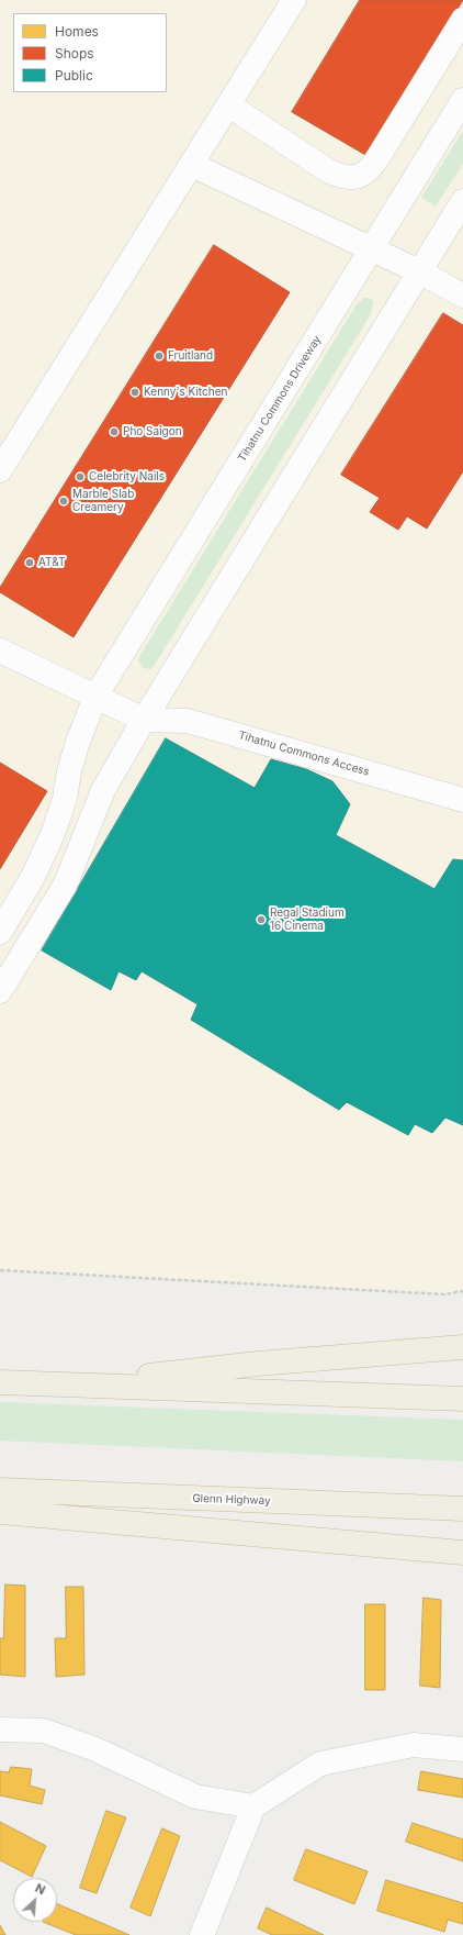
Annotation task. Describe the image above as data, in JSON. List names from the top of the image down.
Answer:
{
  "streets": {
    "highway": ["Glenn Highway"],
    "street": ["Tihatnu Commons Driveway", "Tihatnu Commons Access"]
  },
  "places": [
    "Fruitland",
    "Kenny's Kitchen",
    "Pho Saigon",
    "Celebrity Nails",
    "Marble Slab Creamery",
    "AT&T",
    "Regal Stadium 16 Cinema"
  ],
  "legend": ["Homes", "Shops", "Public"],
  "north": "top right"
}
